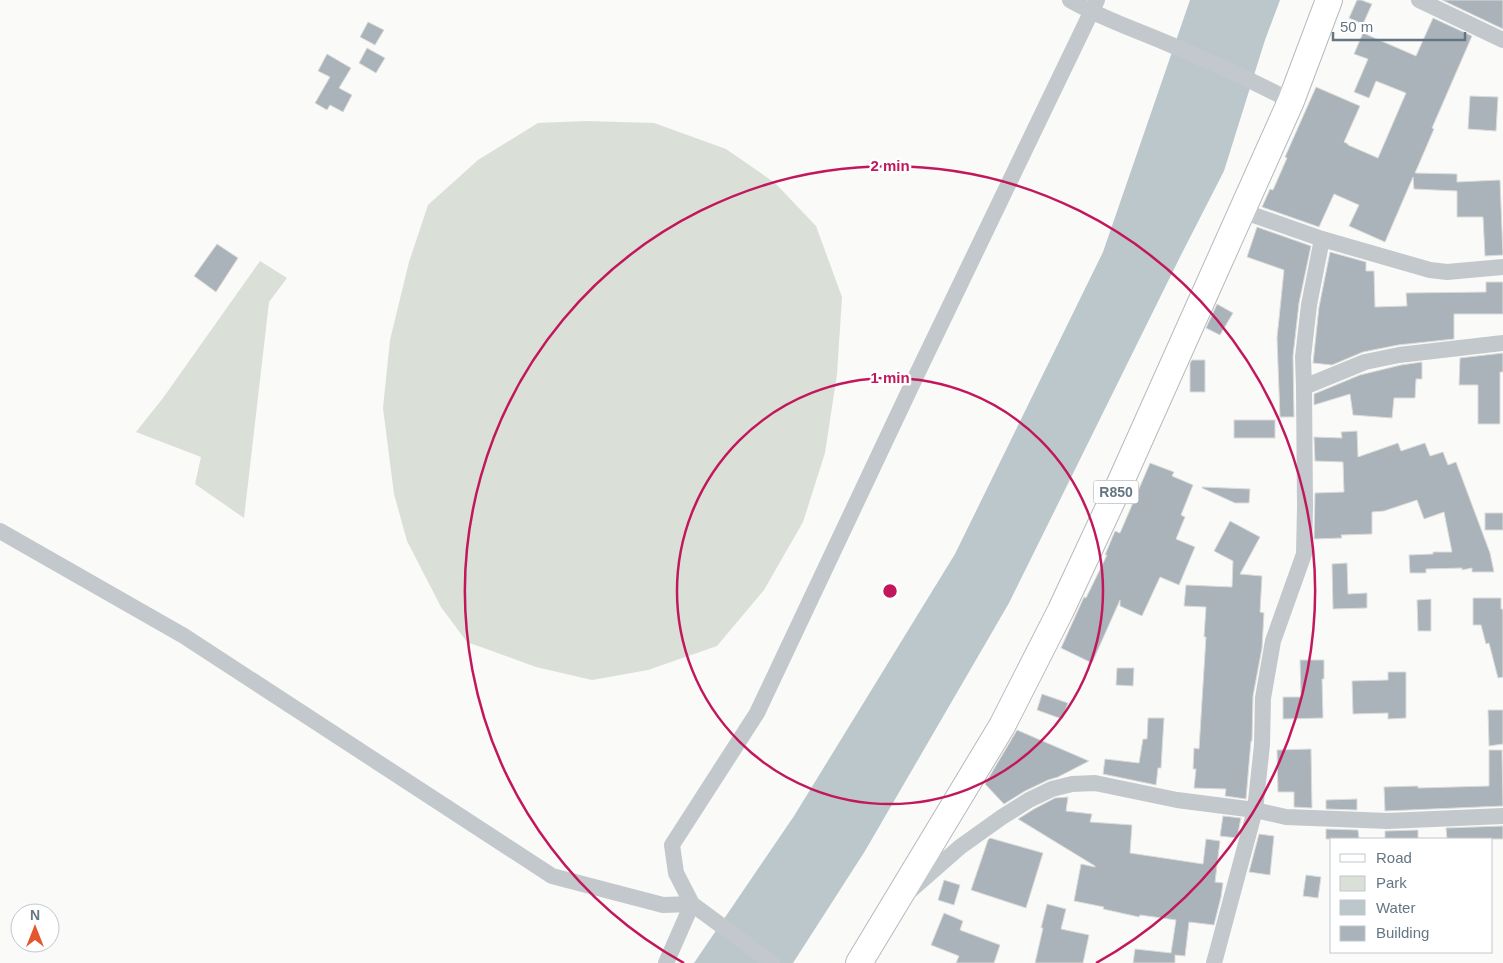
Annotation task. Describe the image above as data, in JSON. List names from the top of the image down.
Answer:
{
  "streets": {
    "main road": ["R850"]
  },
  "legend": [
    "Road",
    "Park",
    "Water",
    "Building"
  ],
  "scale_bar": "50 m",
  "north": "top",
  "rings": ["2 min", "1 min"]
}
